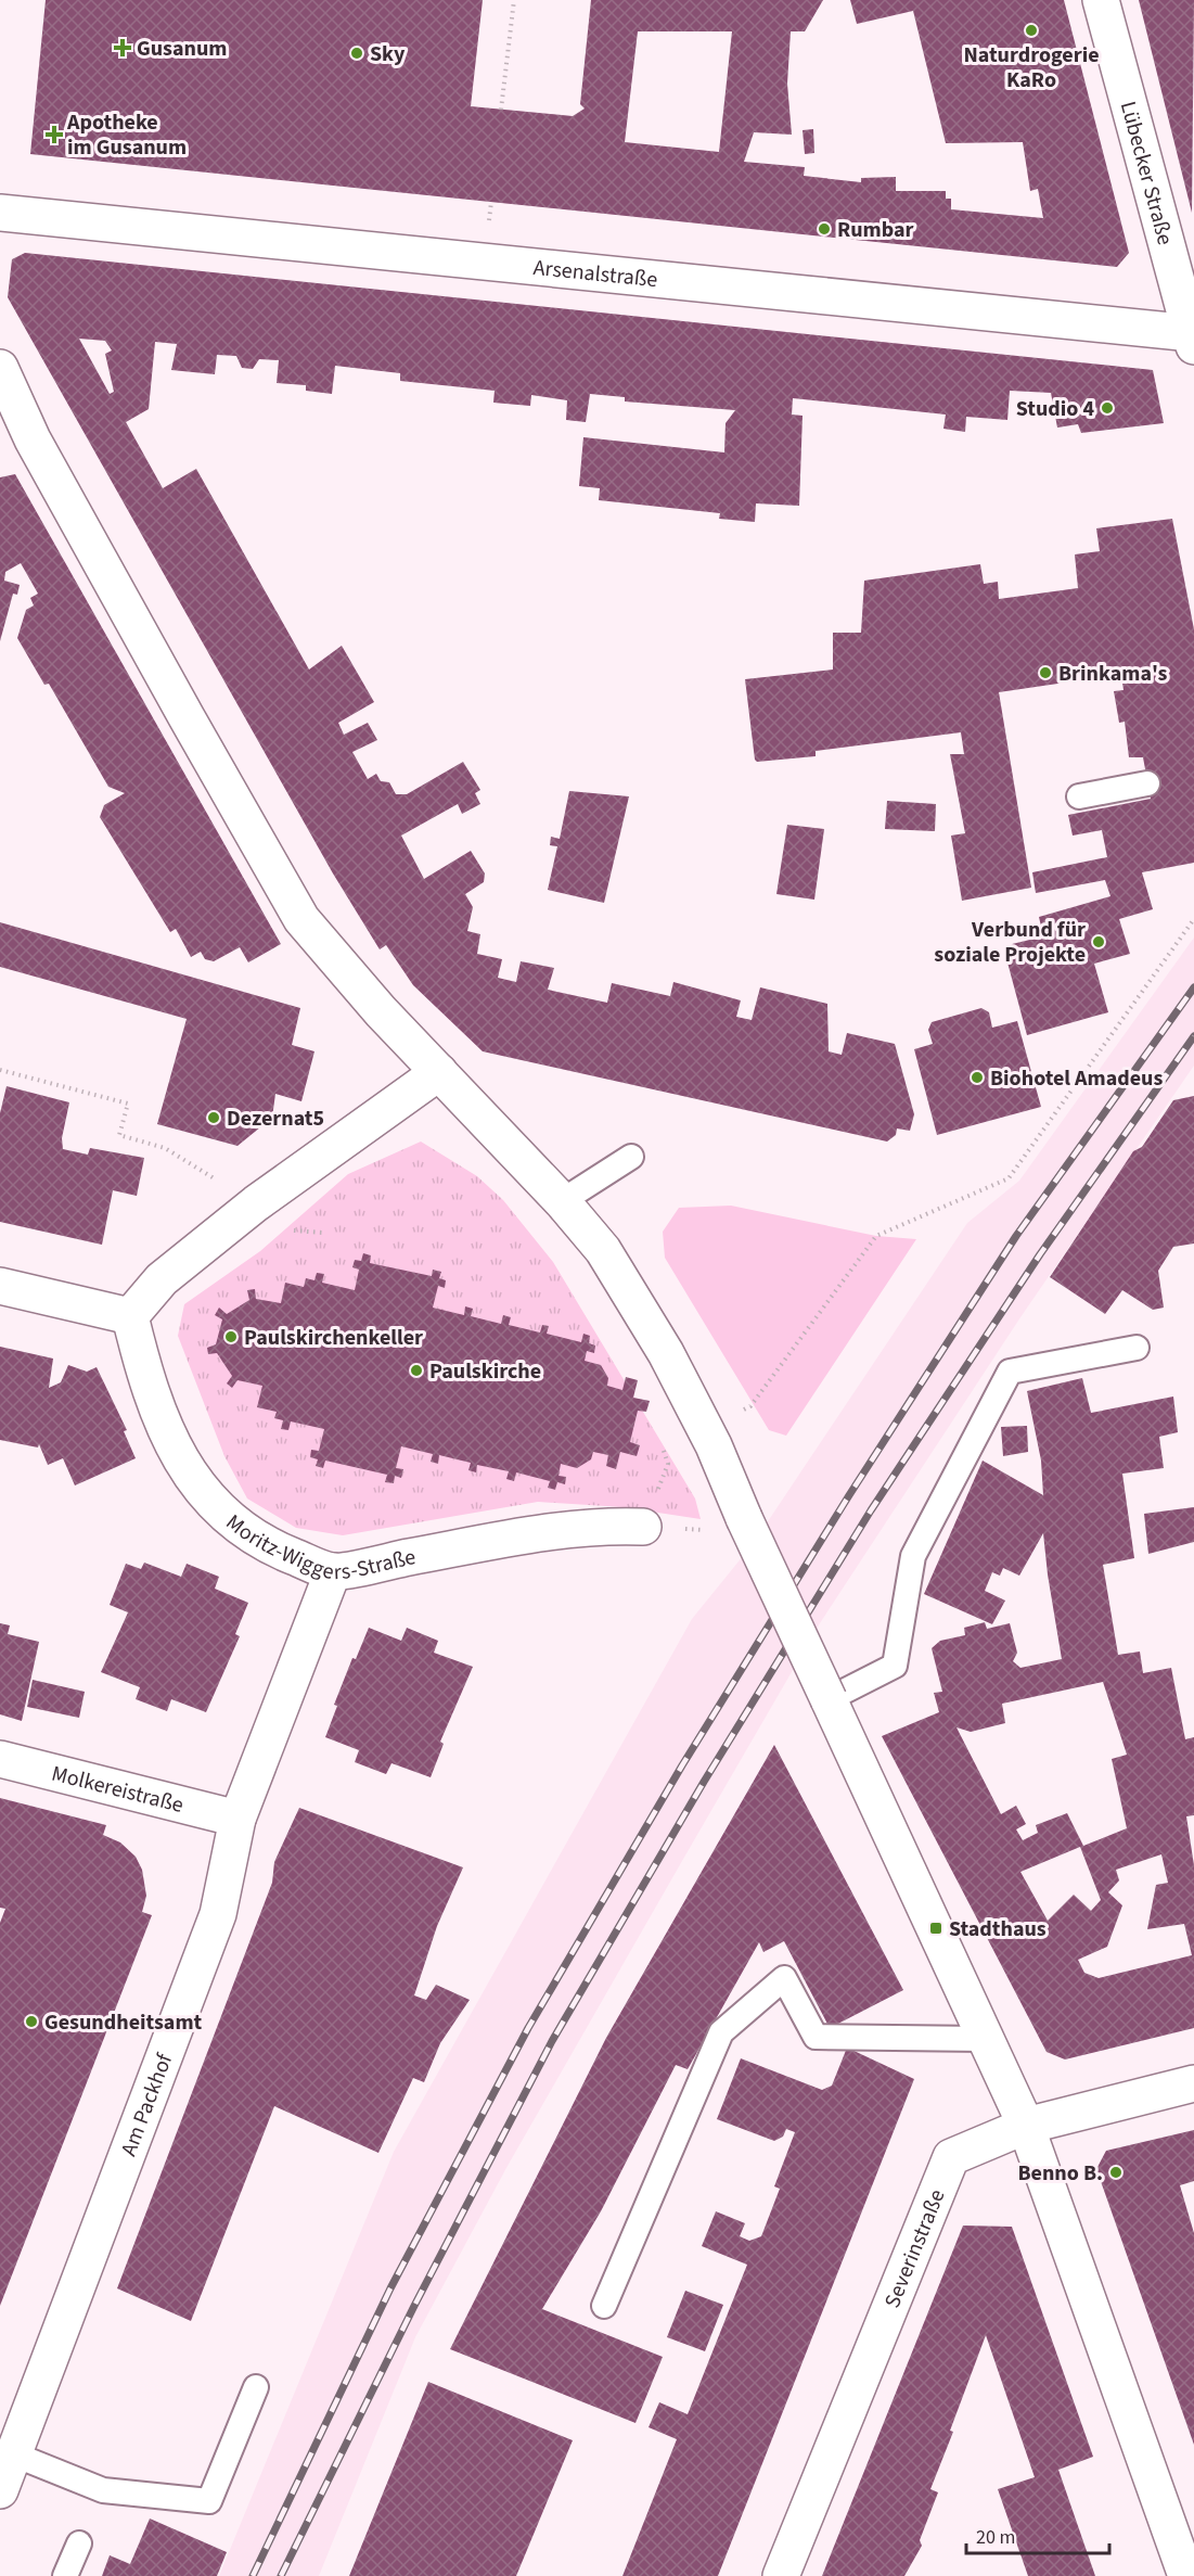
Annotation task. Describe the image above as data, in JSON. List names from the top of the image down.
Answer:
{
  "streets": {
    "street": [
      "Lübecker Straße",
      "Arsenalstraße",
      "Moritz-Wiggers-Straße",
      "Molkereistraße",
      "Am Packhof",
      "Severinstraße"
    ]
  },
  "crossings": [
    ["Lübecker Straße", "Arsenalstraße"],
    ["Moritz-Wiggers-Straße", "Am Packhof"],
    ["Molkereistraße", "Am Packhof"]
  ],
  "places": {
    "other": [
      "Naturdrogerie KaRo",
      "Sky",
      "Rumbar",
      "Studio 4",
      "Brinkama's",
      "Verbund für soziale Projekte",
      "Biohotel Amadeus",
      "Dezernat5",
      "Paulskirchenkeller",
      "Paulskirche",
      "Gesundheitsamt",
      "Benno B."
    ],
    "health": ["Gusanum", "Apotheke im Gusanum"],
    "transit": ["Stadthaus"]
  },
  "scale_bar": "20 m"
}
